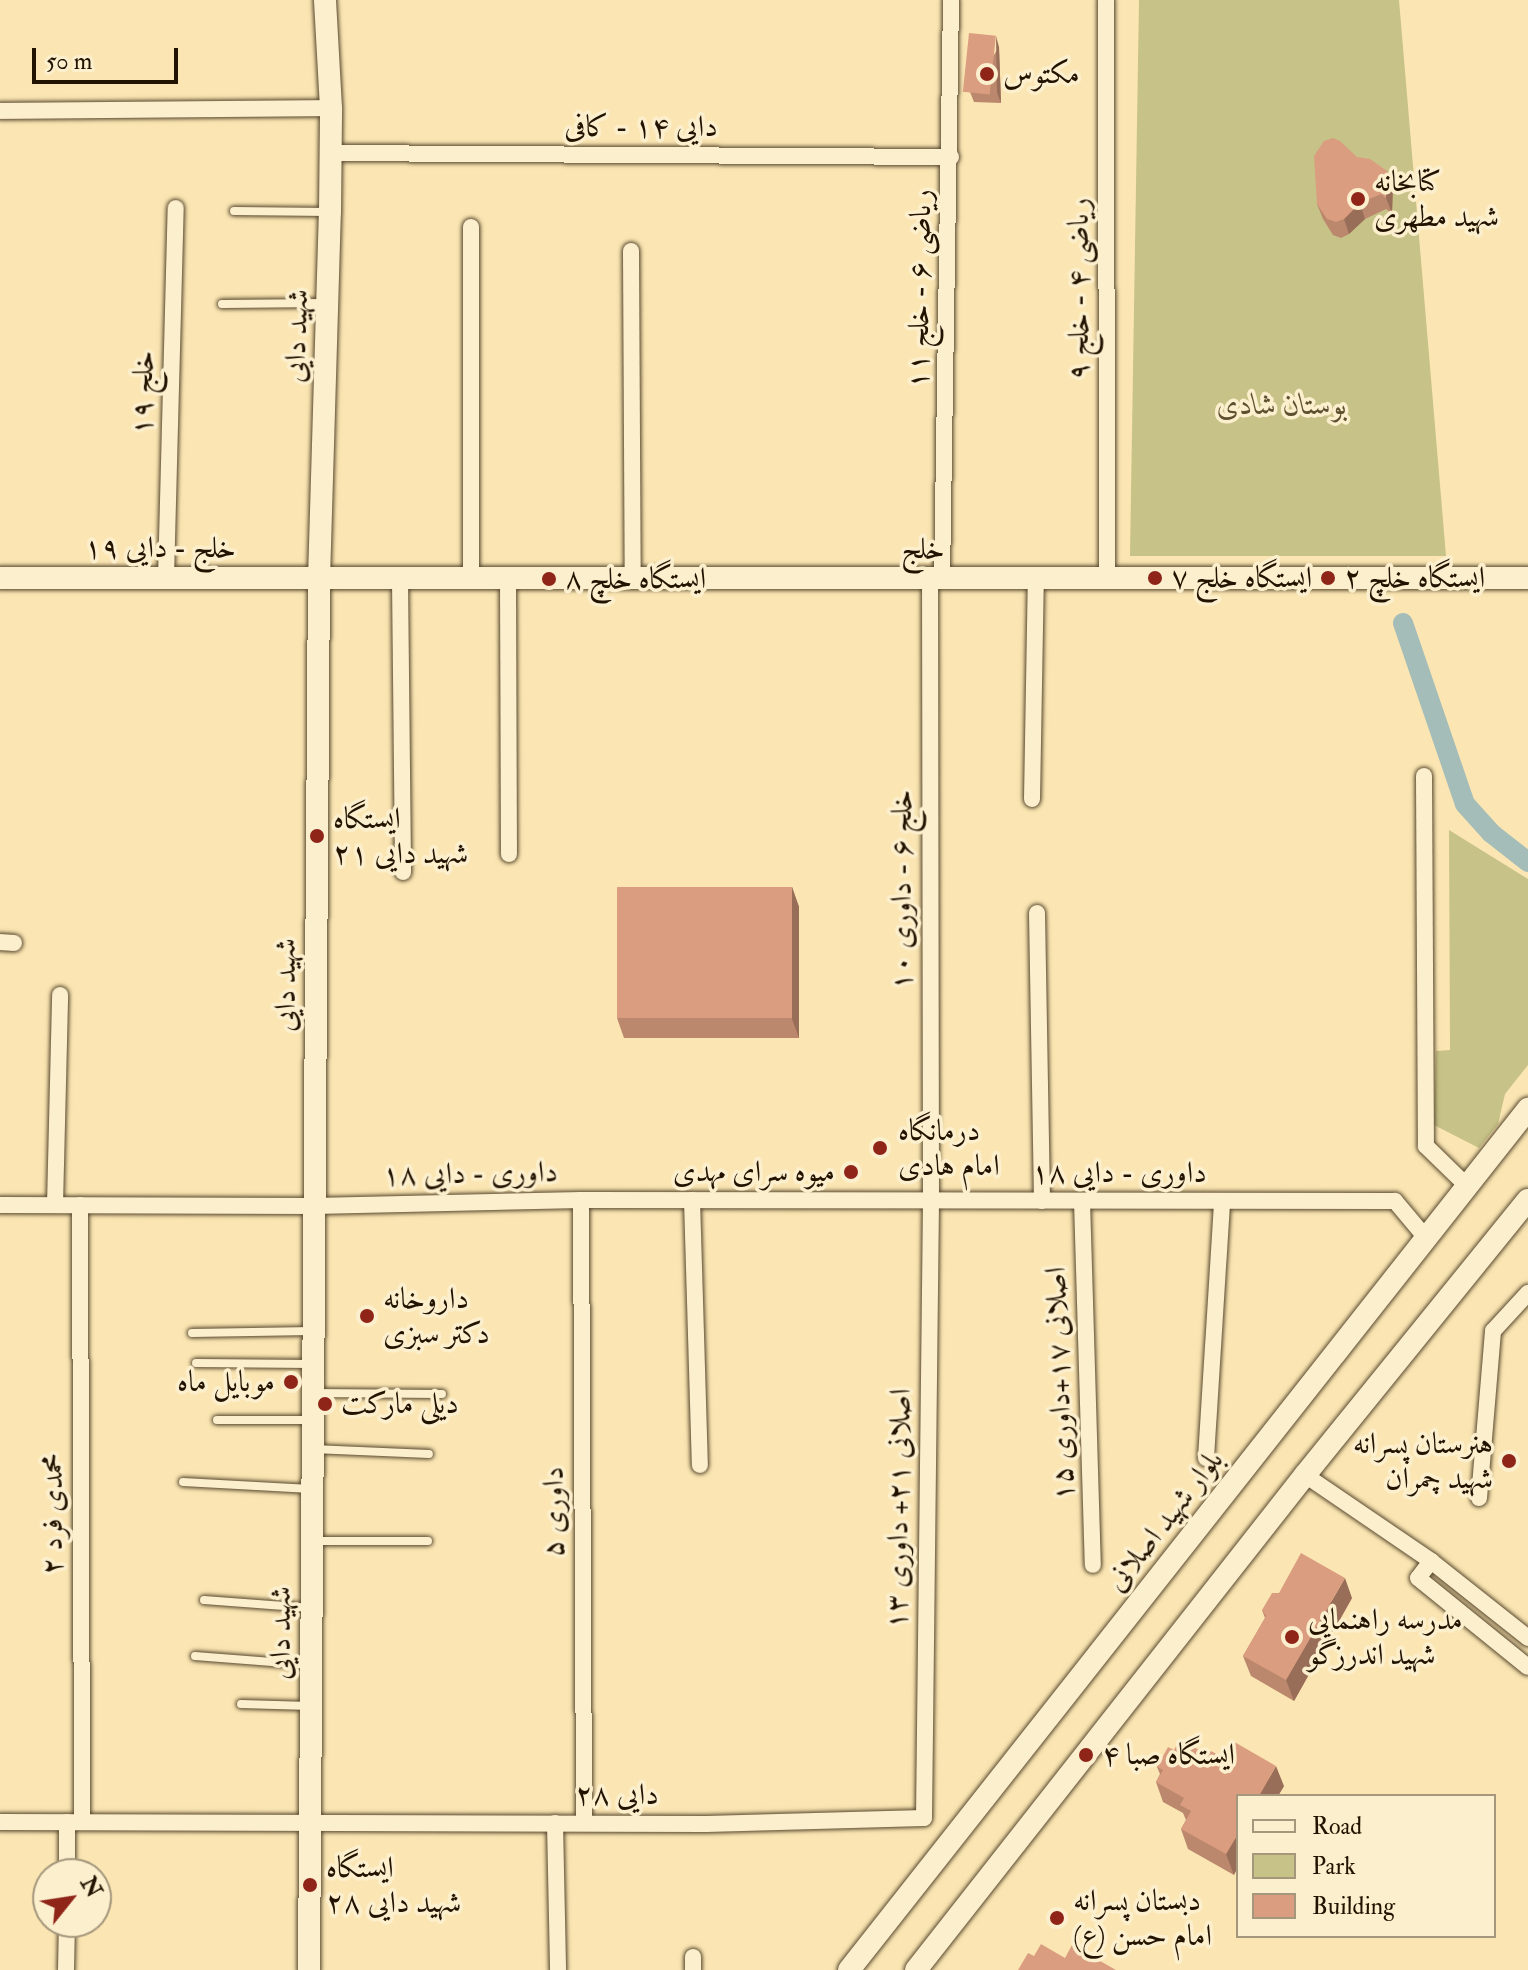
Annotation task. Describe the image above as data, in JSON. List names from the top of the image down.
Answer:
{
  "streets": {
    "street": [
      "دایی ۱۴ - کافی",
      "ریاضی ۶ - خلج ۱۱",
      "ریاضی ۴ - خلج ۹",
      "شهید دایی",
      "خلج ۱۹",
      "خلج - دایی ۱۹",
      "خلج",
      "خلج ۶ - داوری ۱۰",
      "داوری - دایی ۱۸",
      "اصلانی ۱۷+داوری ۱۵",
      "اصلانی ۲۱+ داوری ۱۳",
      "داوری ۵",
      "محمدی فرد ۲",
      "بلوار شهید اصلانی",
      "دایی ۲۸"
    ]
  },
  "crossings": [
    ["دایی ۱۴ - کافی", "ریاضی ۶ - خلج ۱۱"],
    ["دایی ۱۴ - کافی", "شهید دایی"],
    ["ریاضی ۶ - خلج ۱۱", "خلج"],
    ["ریاضی ۶ - خلج ۱۱", "خلج ۶ - داوری ۱۰"],
    ["ریاضی ۴ - خلج ۹", "خلج"],
    ["شهید دایی", "خلج - دایی ۱۹"],
    ["شهید دایی", "خلج"],
    ["شهید دایی", "داوری - دایی ۱۸"],
    ["شهید دایی", "دایی ۲۸"],
    ["خلج ۱۹", "خلج - دایی ۱۹"],
    ["خلج - دایی ۱۹", "خلج"],
    ["خلج", "خلج ۶ - داوری ۱۰"],
    ["خلج ۶ - داوری ۱۰", "داوری - دایی ۱۸"],
    ["خلج ۶ - داوری ۱۰", "اصلانی ۲۱+ داوری ۱۳"],
    ["داوری - دایی ۱۸", "اصلانی ۱۷+داوری ۱۵"],
    ["داوری - دایی ۱۸", "اصلانی ۲۱+ داوری ۱۳"],
    ["داوری - دایی ۱۸", "داوری ۵"],
    ["داوری - دایی ۱۸", "محمدی فرد ۲"],
    ["داوری - دایی ۱۸", "بلوار شهید اصلانی"],
    ["اصلانی ۲۱+ داوری ۱۳", "دایی ۲۸"],
    ["داوری ۵", "دایی ۲۸"],
    ["محمدی فرد ۲", "دایی ۲۸"]
  ],
  "parks": ["بوستان شادی"],
  "places": [
    "مکتوس",
    "کتابخانه شهید مطهری",
    "ایستگاه خلج ۷",
    "ایستگاه خلچ ۲",
    "ایستگاه خلچ ۸",
    "ایستگاه شهید دایی ۲۱",
    "درمانگاه امام هادی",
    "میوه سرای مهدی",
    "داروخانه دکتر سبزی",
    "موبایل ماه",
    "دیلی مارکت",
    "هنرستان پسرانه شهید چمران",
    "مدرسه راهنمایی شهید اندرزگو",
    "ایستگاه صبا ۴",
    "ایستگاه شهید دایی ۲۸",
    "دبستان پسرانه امام حسن (ع)"
  ],
  "legend": ["Road", "Park", "Building"],
  "scale_bar": "50 m",
  "north": "top right"
}
